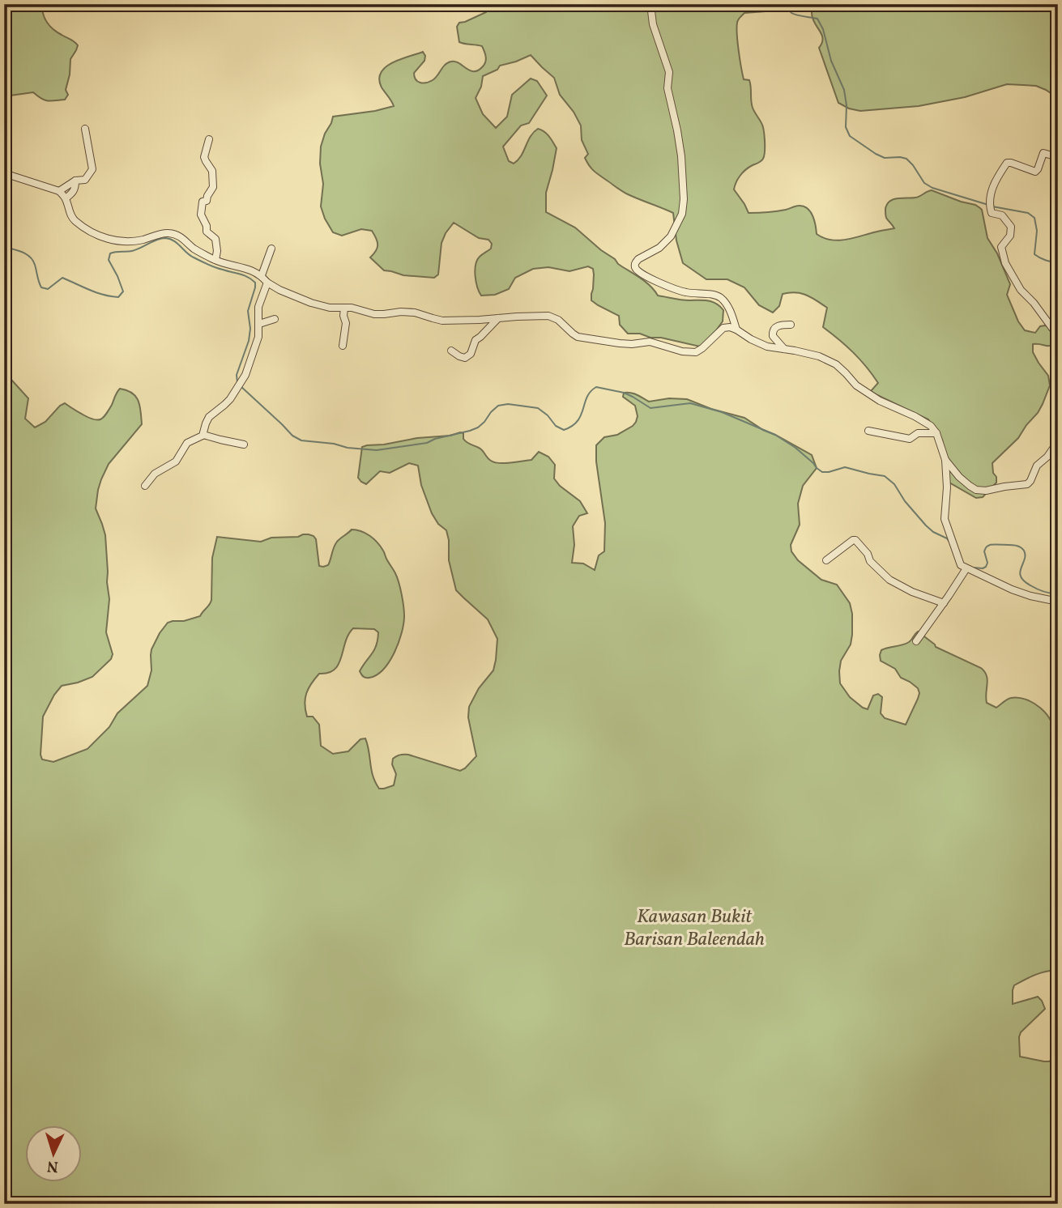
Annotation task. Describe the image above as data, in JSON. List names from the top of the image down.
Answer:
{
  "parks": ["Kawasan Bukit Barisan Baleendah"],
  "north": "bottom"
}
